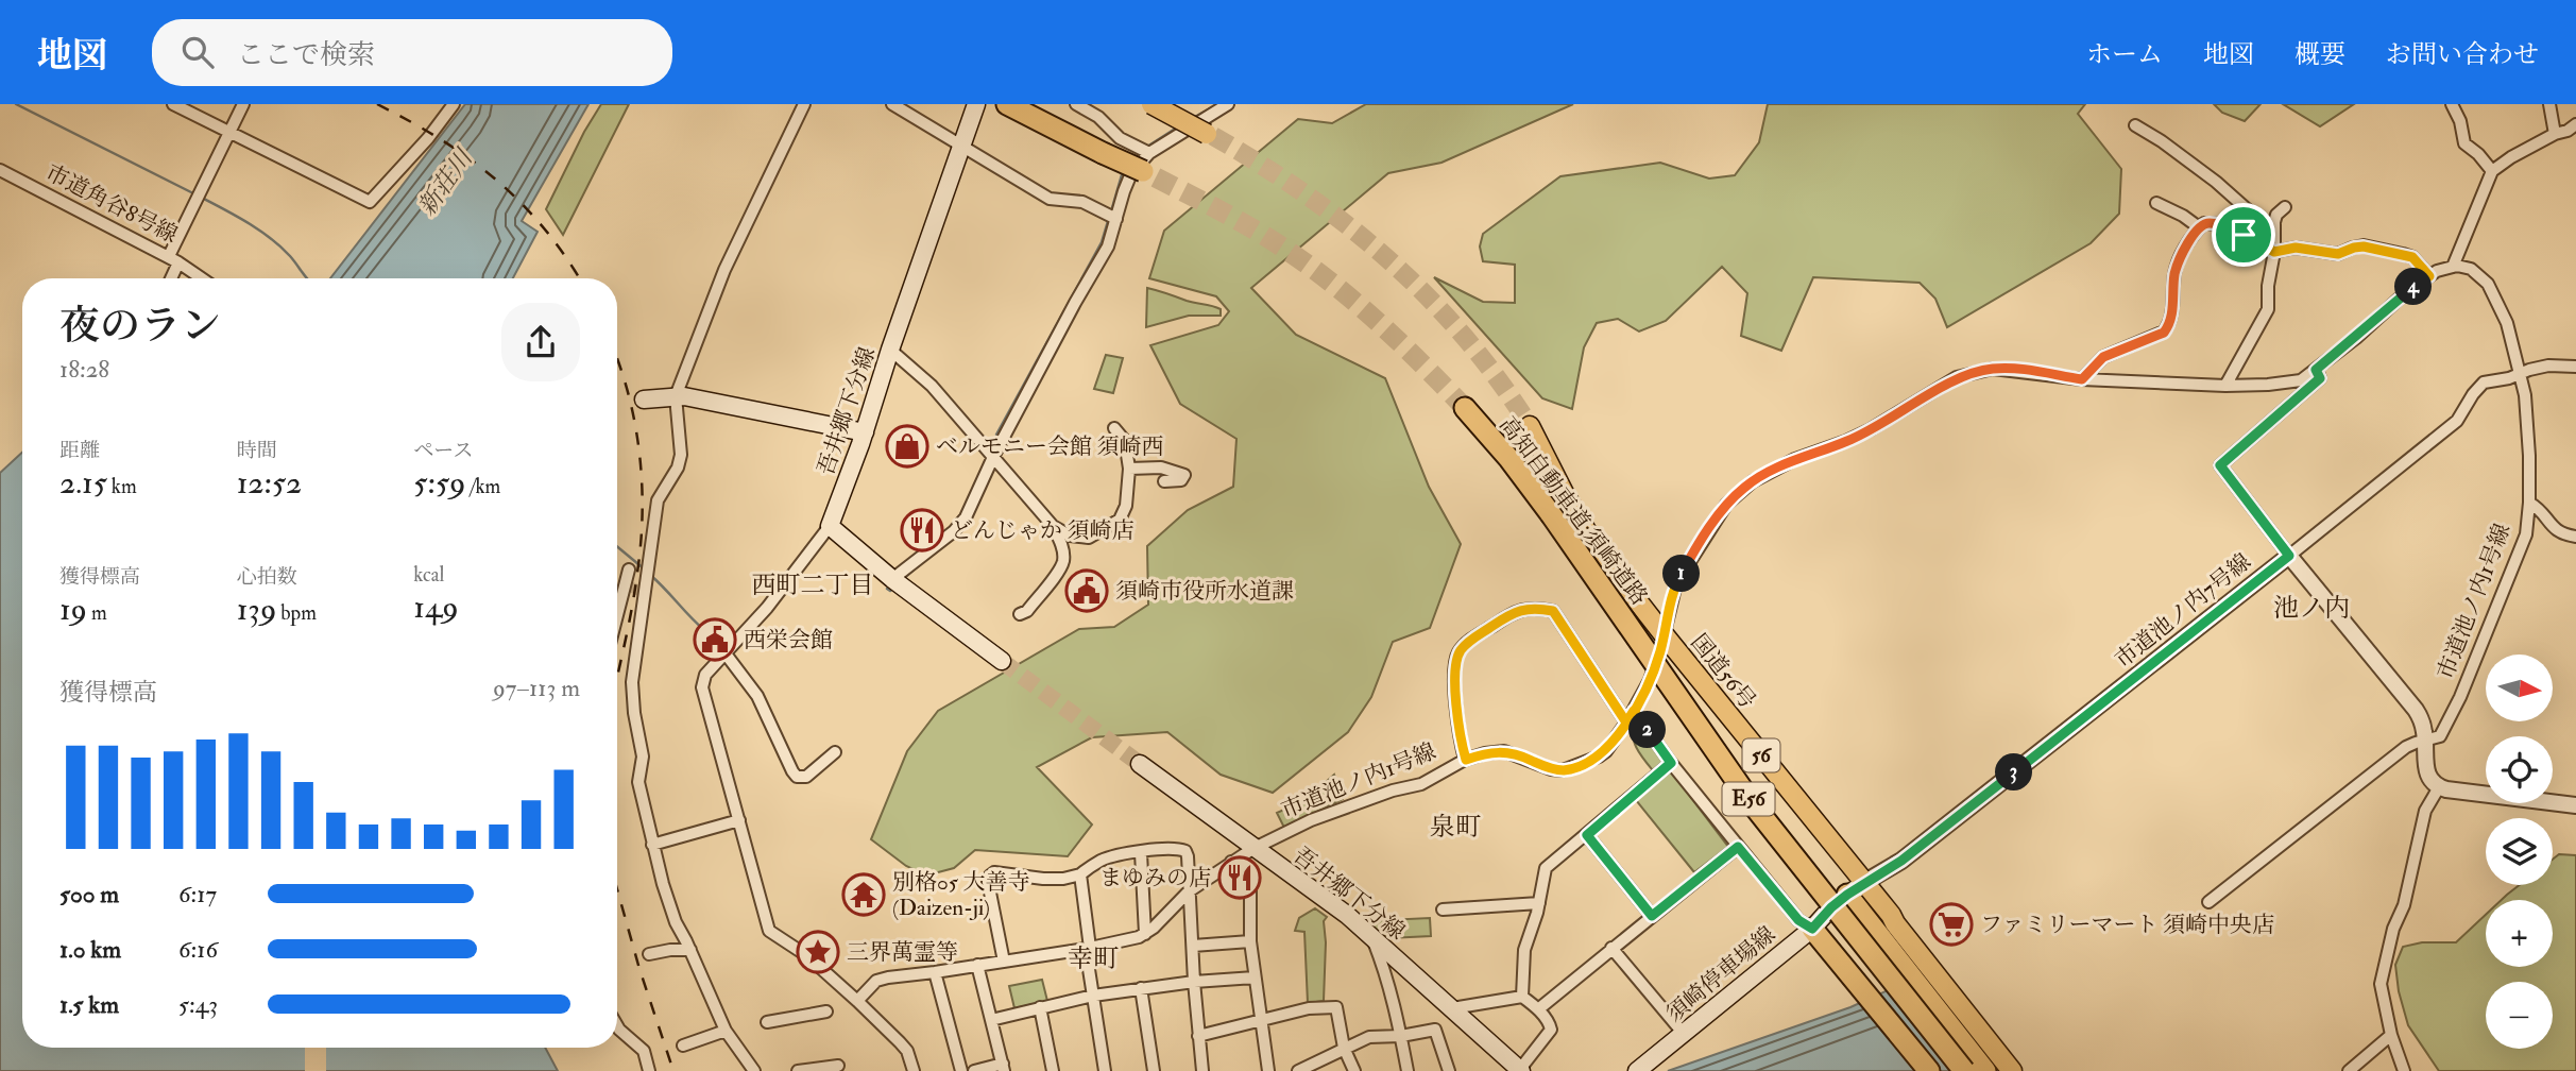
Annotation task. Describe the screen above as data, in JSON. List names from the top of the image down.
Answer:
{
  "streets": {
    "highway": [
      "高知自動車道;須崎道路",
      "国道56号",
      "56",
      "E56"
    ],
    "main road": ["吾井郷下分線", "須崎停車場線"],
    "street": ["市道角谷8号線", "市道池ノ内1号線", "市道池ノ内7号線"]
  },
  "crossings": [
    ["吾井郷下分線", "市道池ノ内1号線"],
    ["市道池ノ内1号線", "市道池ノ内7号線"],
    ["市道池ノ内1号線", "国道56号"],
    ["市道池ノ内7号線", "国道56号"],
    ["市道池ノ内7号線", "須崎停車場線"],
    ["国道56号", "須崎停車場線"]
  ],
  "districts": [
    "西町二丁目",
    "池ノ内",
    "泉町",
    "幸町"
  ],
  "water": ["新荘川"],
  "places": {
    "shop": ["ベルモニー会館 須崎西"],
    "restaurant": ["どんじゃか 須崎店", "まゆみの店"],
    "public building": ["須崎市役所水道課", "西栄会館"],
    "temple": ["別格05 大善寺 (Daizen-ji)"],
    "supermarket": ["ファミリーマート 須崎中央店"],
    "place": ["三界萬霊等"]
  },
  "north": "right",
  "page": {
    "header": "地図",
    "search": "ここで検索",
    "nav": [
      "ホーム",
      "地図",
      "概要",
      "お問い合わせ"
    ],
    "pins": [
      "4",
      "1",
      "2",
      "3"
    ],
    "heading": ["夜のラン", "18:28"],
    "stats": [
      ["距離", "2.15 km"],
      ["時間", "12:52"],
      ["ペース", "5:59 /km"],
      ["獲得標高", "19 m"],
      ["心拍数", "139 bpm"],
      ["kcal", "149"]
    ],
    "map_buttons": ["+", "−"],
    "chart": ["獲得標高", "97–113 m"],
    "list": [
      {
        "name": "500 m",
        "note": "6:17"
      },
      {
        "name": "1.0 km",
        "note": "6:16"
      },
      {
        "name": "1.5 km",
        "note": "5:43"
      }
    ]
  }
}
